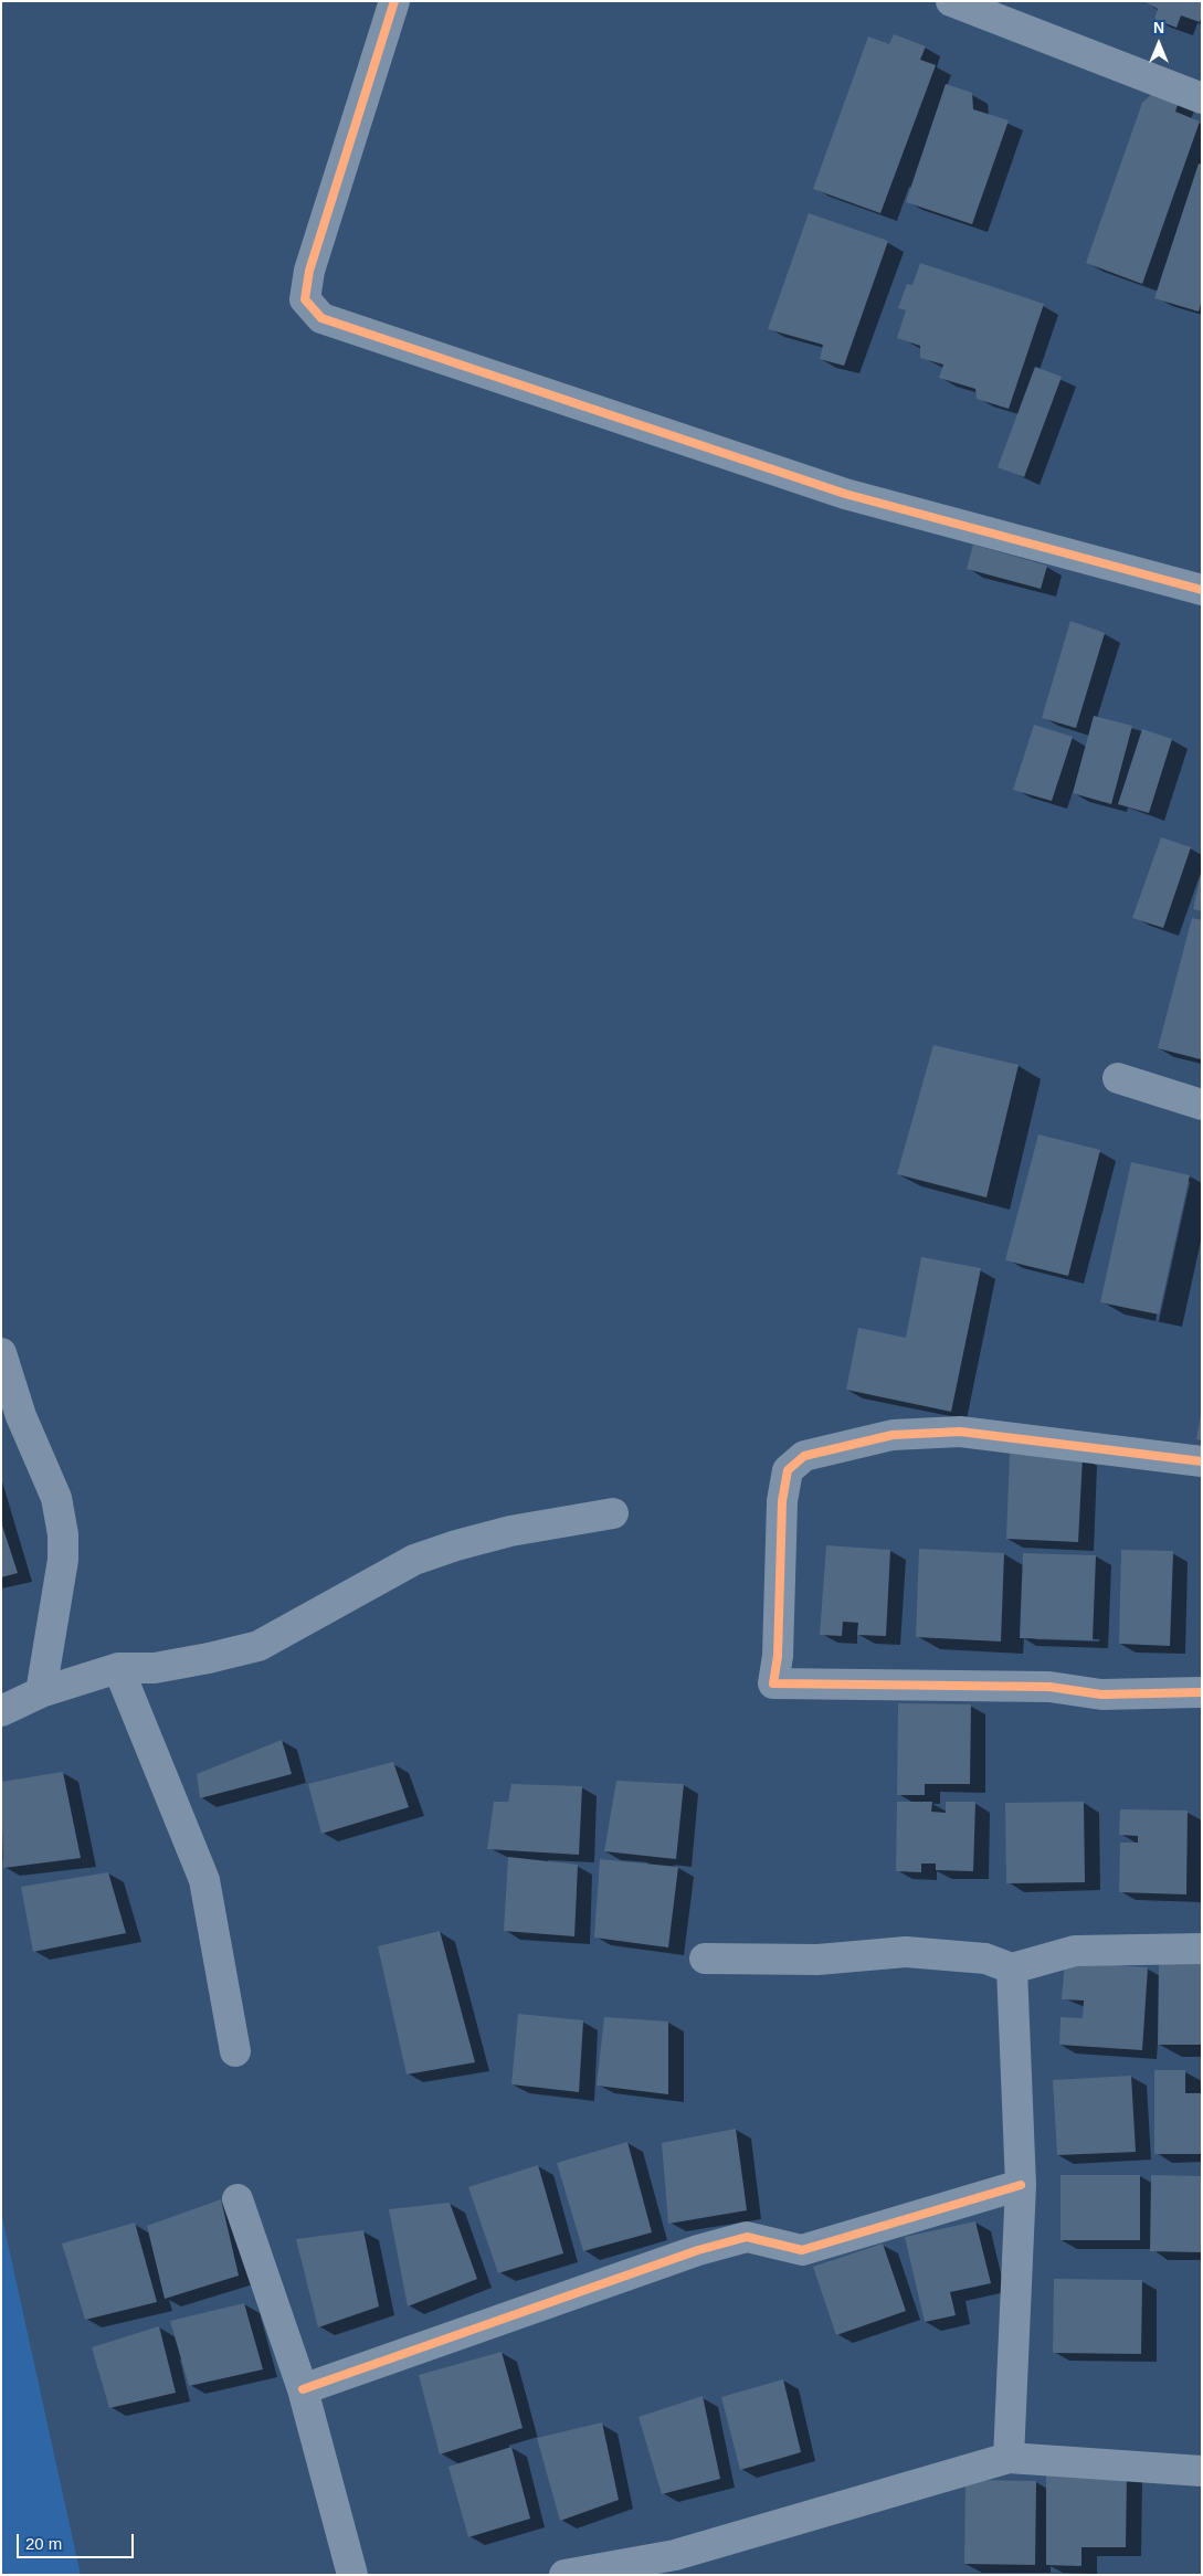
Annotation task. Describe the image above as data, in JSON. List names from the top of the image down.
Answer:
{
  "scale_bar": "20 m",
  "north": "top"
}
